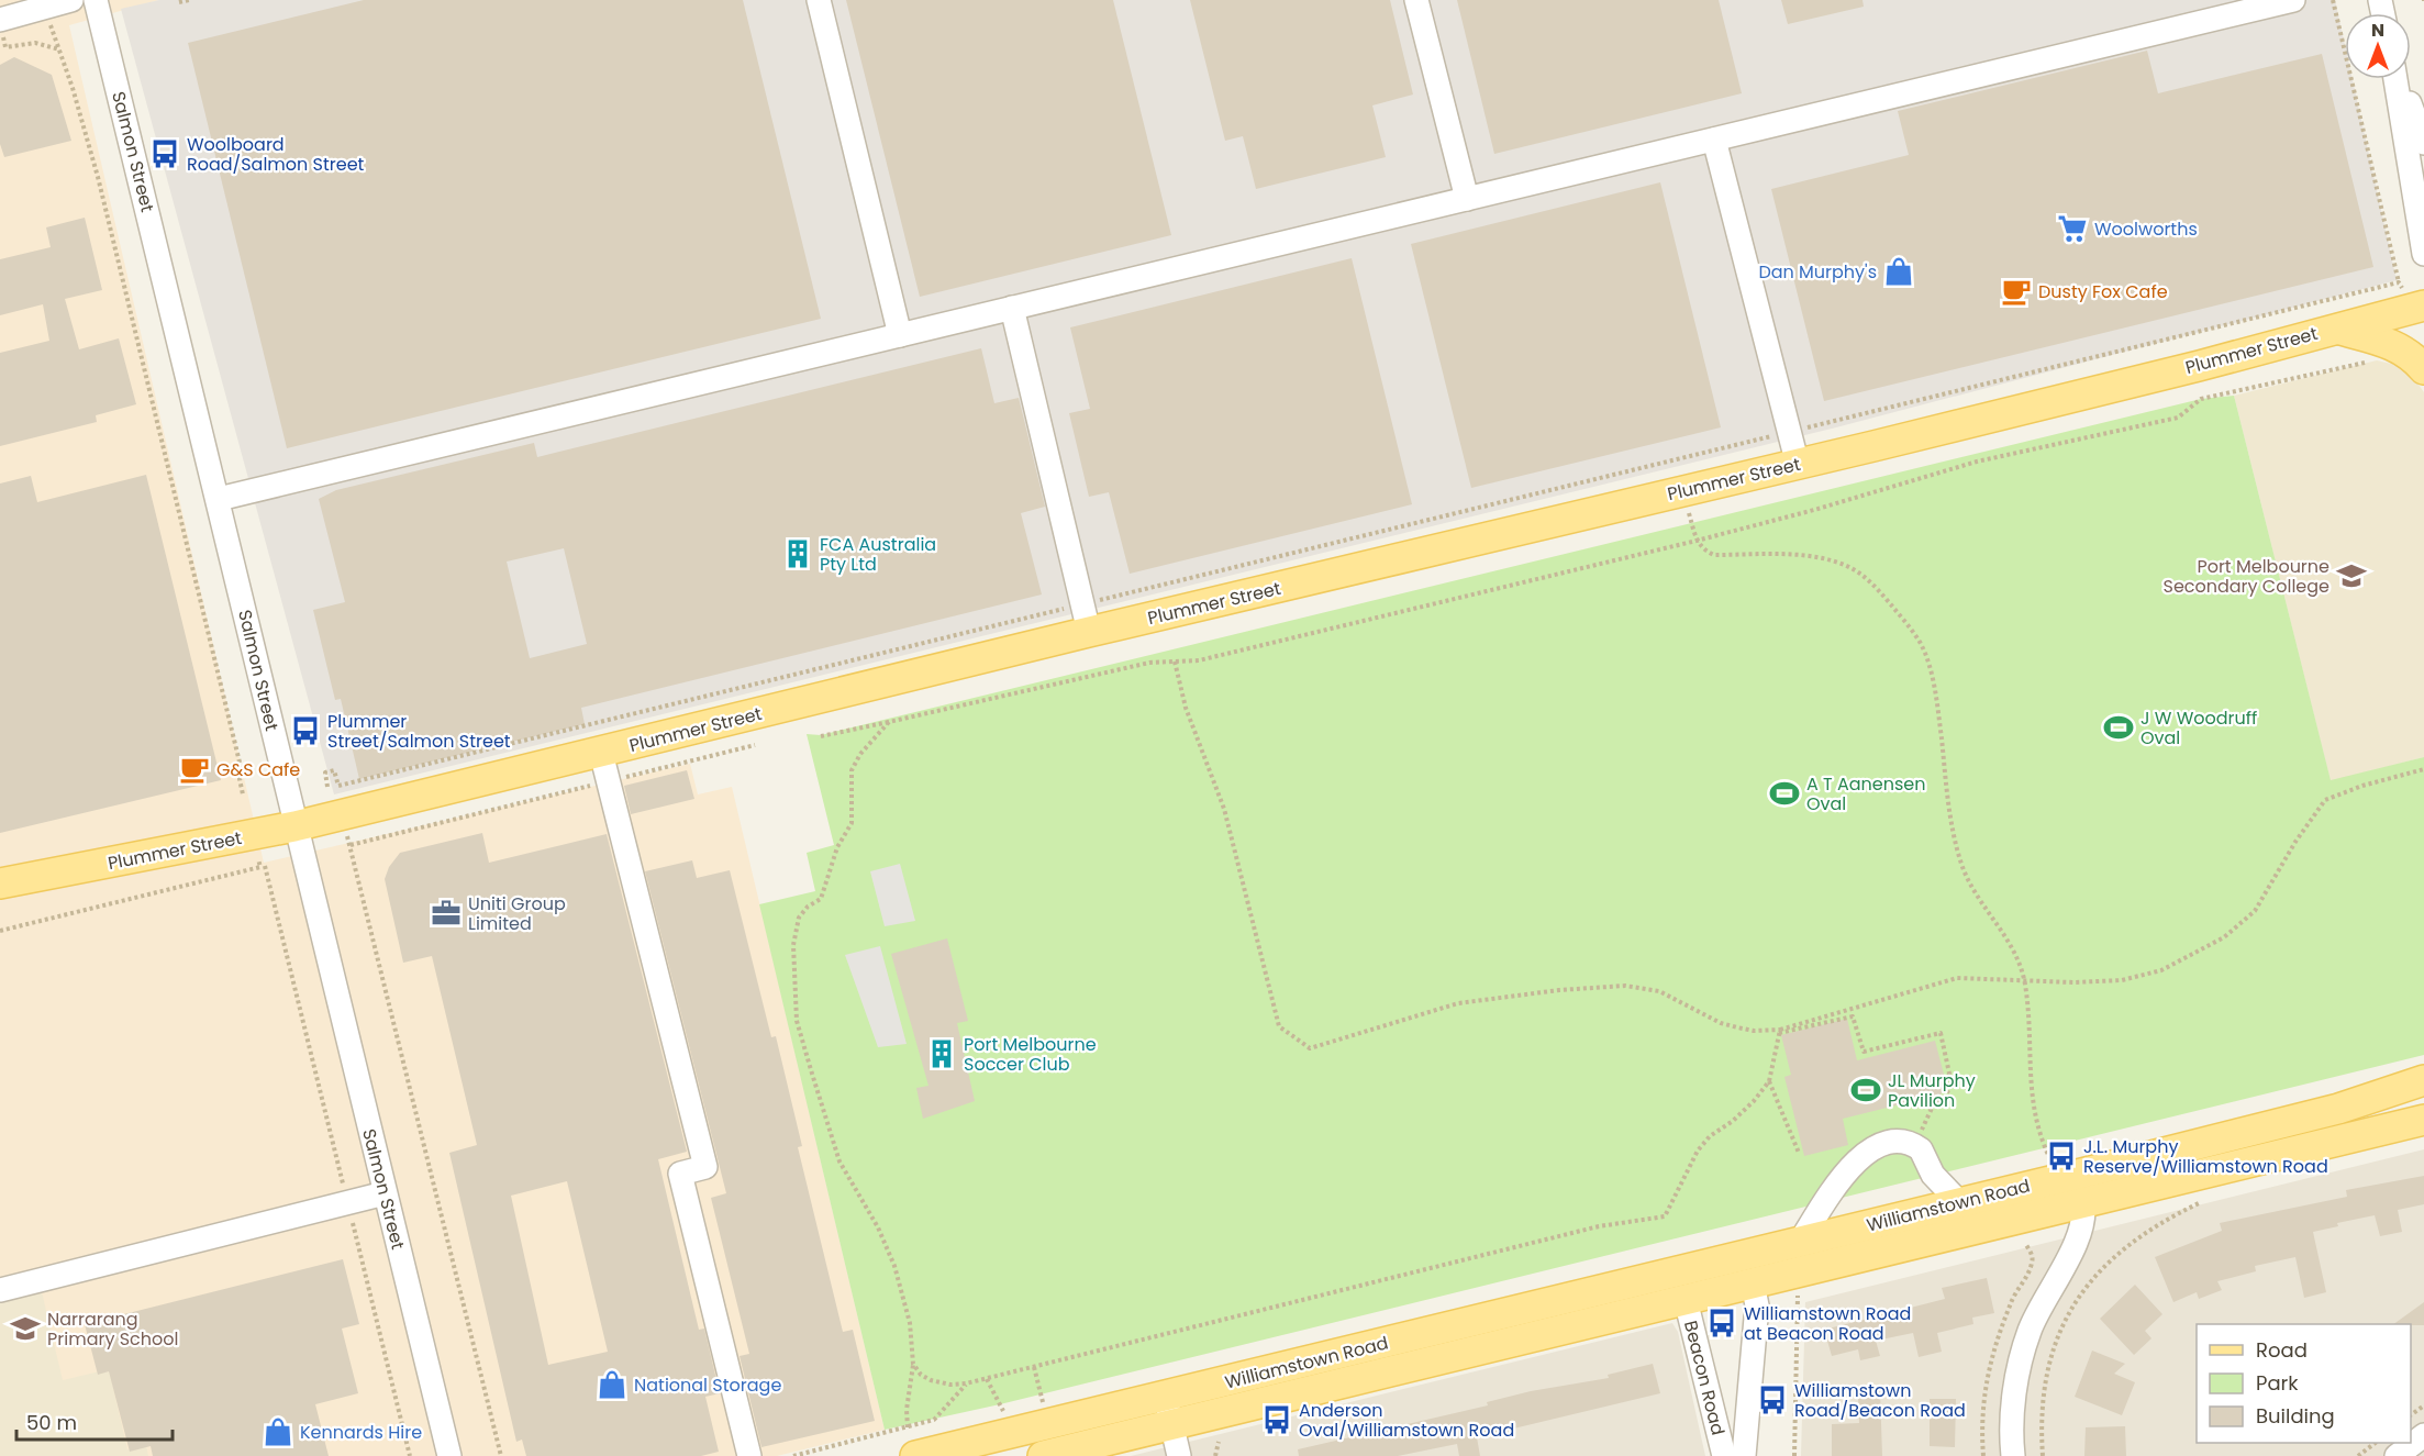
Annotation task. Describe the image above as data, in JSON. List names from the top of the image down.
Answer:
{
  "streets": {
    "main road": ["Plummer Street", "Williamstown Road"],
    "street": ["Salmon Street", "Beacon Road"]
  },
  "crossings": [
    ["Salmon Street", "Plummer Street"],
    ["Williamstown Road", "Beacon Road"]
  ],
  "places": {
    "bus stop": [
      "Woolboard Road/Salmon Street",
      "Plummer Street/Salmon Street",
      "J.L. Murphy Reserve/Williamstown Road",
      "Williamstown Road at Beacon Road",
      "Williamstown Road/Beacon Road",
      "Anderson Oval/Williamstown Road"
    ],
    "supermarket": ["Woolworths"],
    "shop": ["Dan Murphy's", "National Storage", "Kennards Hire"],
    "cafe": ["Dusty Fox Cafe", "G&S Cafe"],
    "building": ["FCA Australia Pty Ltd", "Port Melbourne Soccer Club"],
    "school or university": ["Port Melbourne Secondary College", "Narrarang Primary School"],
    "sports": ["J W Woodruff Oval", "A T Aanensen Oval", "JL Murphy Pavilion"],
    "office": ["Uniti Group Limited"]
  },
  "legend": ["Road", "Park", "Building"],
  "scale_bar": "50 m",
  "north": "top"
}
